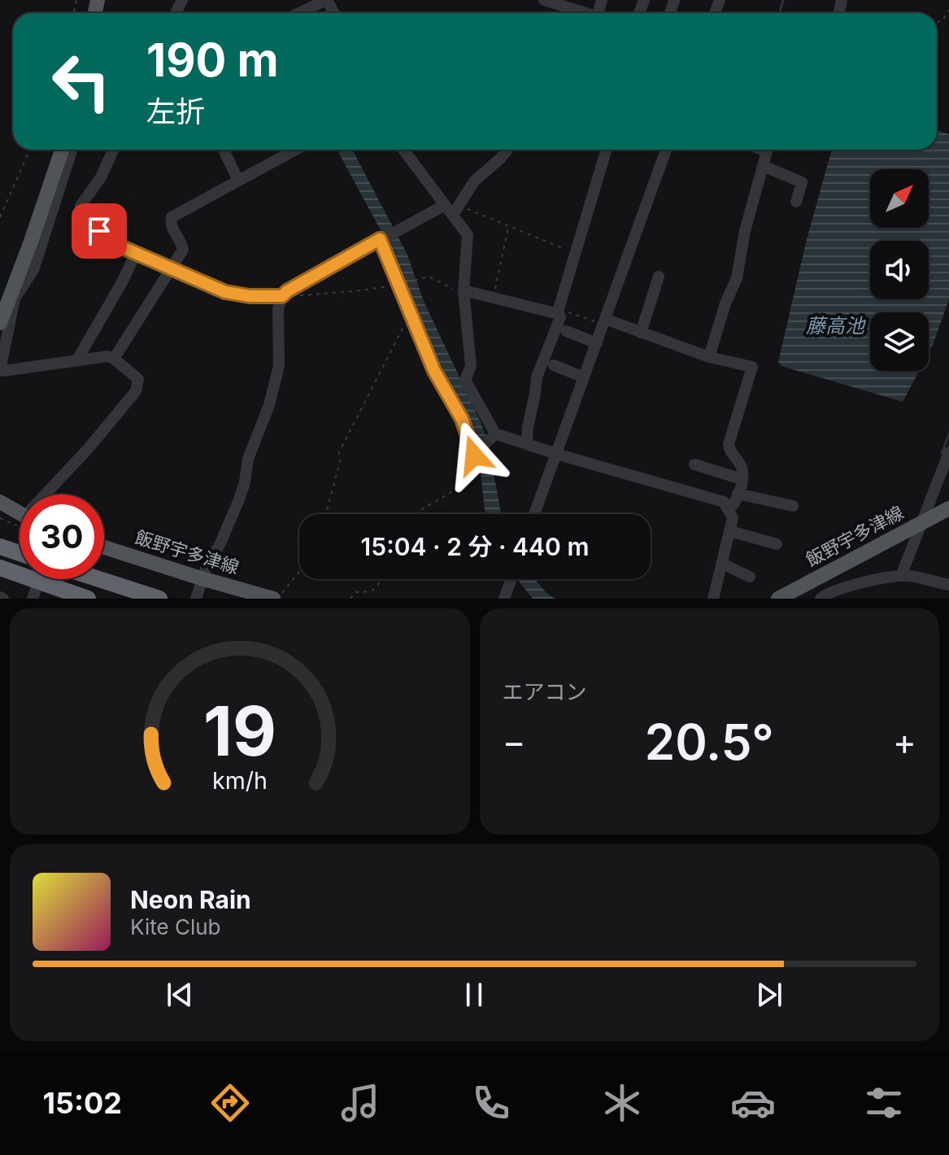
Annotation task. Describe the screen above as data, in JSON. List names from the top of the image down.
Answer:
{
  "streets": {
    "main road": ["飯野宇多津線"]
  },
  "water": ["藤高池"],
  "north": "top right",
  "page": {
    "turn": ["190 m", "左折"],
    "limit": "30",
    "trip": "15:04 · 2 分 · 440 m",
    "tile": "エアコン",
    "heat": ["−", "20.5°", "+"],
    "song": ["Neon Rain", "Kite Club"],
    "tabs": "15:02",
    "gauge": ["19", "km/h"]
  }
}
